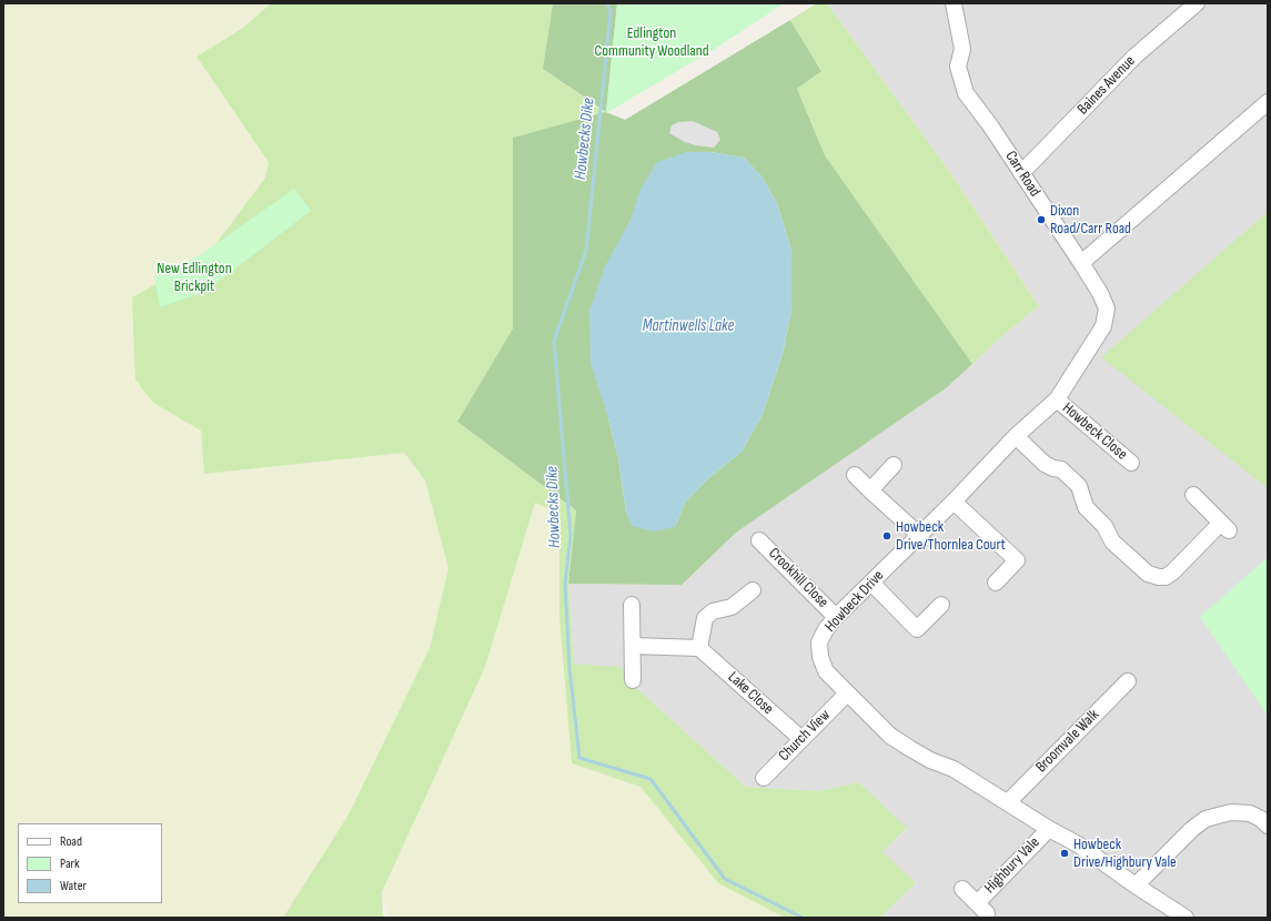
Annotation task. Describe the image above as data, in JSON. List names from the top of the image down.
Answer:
{
  "streets": {
    "street": [
      "Baines Avenue",
      "Carr Road",
      "Howbeck Close",
      "Crookhill Close",
      "Howbeck Drive",
      "Lake Close",
      "Church View",
      "Broomvale Walk",
      "Highbury Vale"
    ]
  },
  "crossings": [
    ["Baines Avenue", "Carr Road"],
    ["Carr Road", "Howbeck Drive"],
    ["Howbeck Close", "Howbeck Drive"],
    ["Crookhill Close", "Howbeck Drive"],
    ["Howbeck Drive", "Church View"],
    ["Howbeck Drive", "Broomvale Walk"],
    ["Howbeck Drive", "Highbury Vale"],
    ["Lake Close", "Church View"]
  ],
  "water": ["Howbecks Dike", "Martinwells Lake"],
  "parks": ["Edlington Community Woodland", "New Edlington Brickpit"],
  "places": ["Dixon Road/Carr Road", "Howbeck Drive/Thornlea Court", "Howbeck Drive/Highbury Vale"],
  "legend": ["Road", "Park", "Water"]
}
